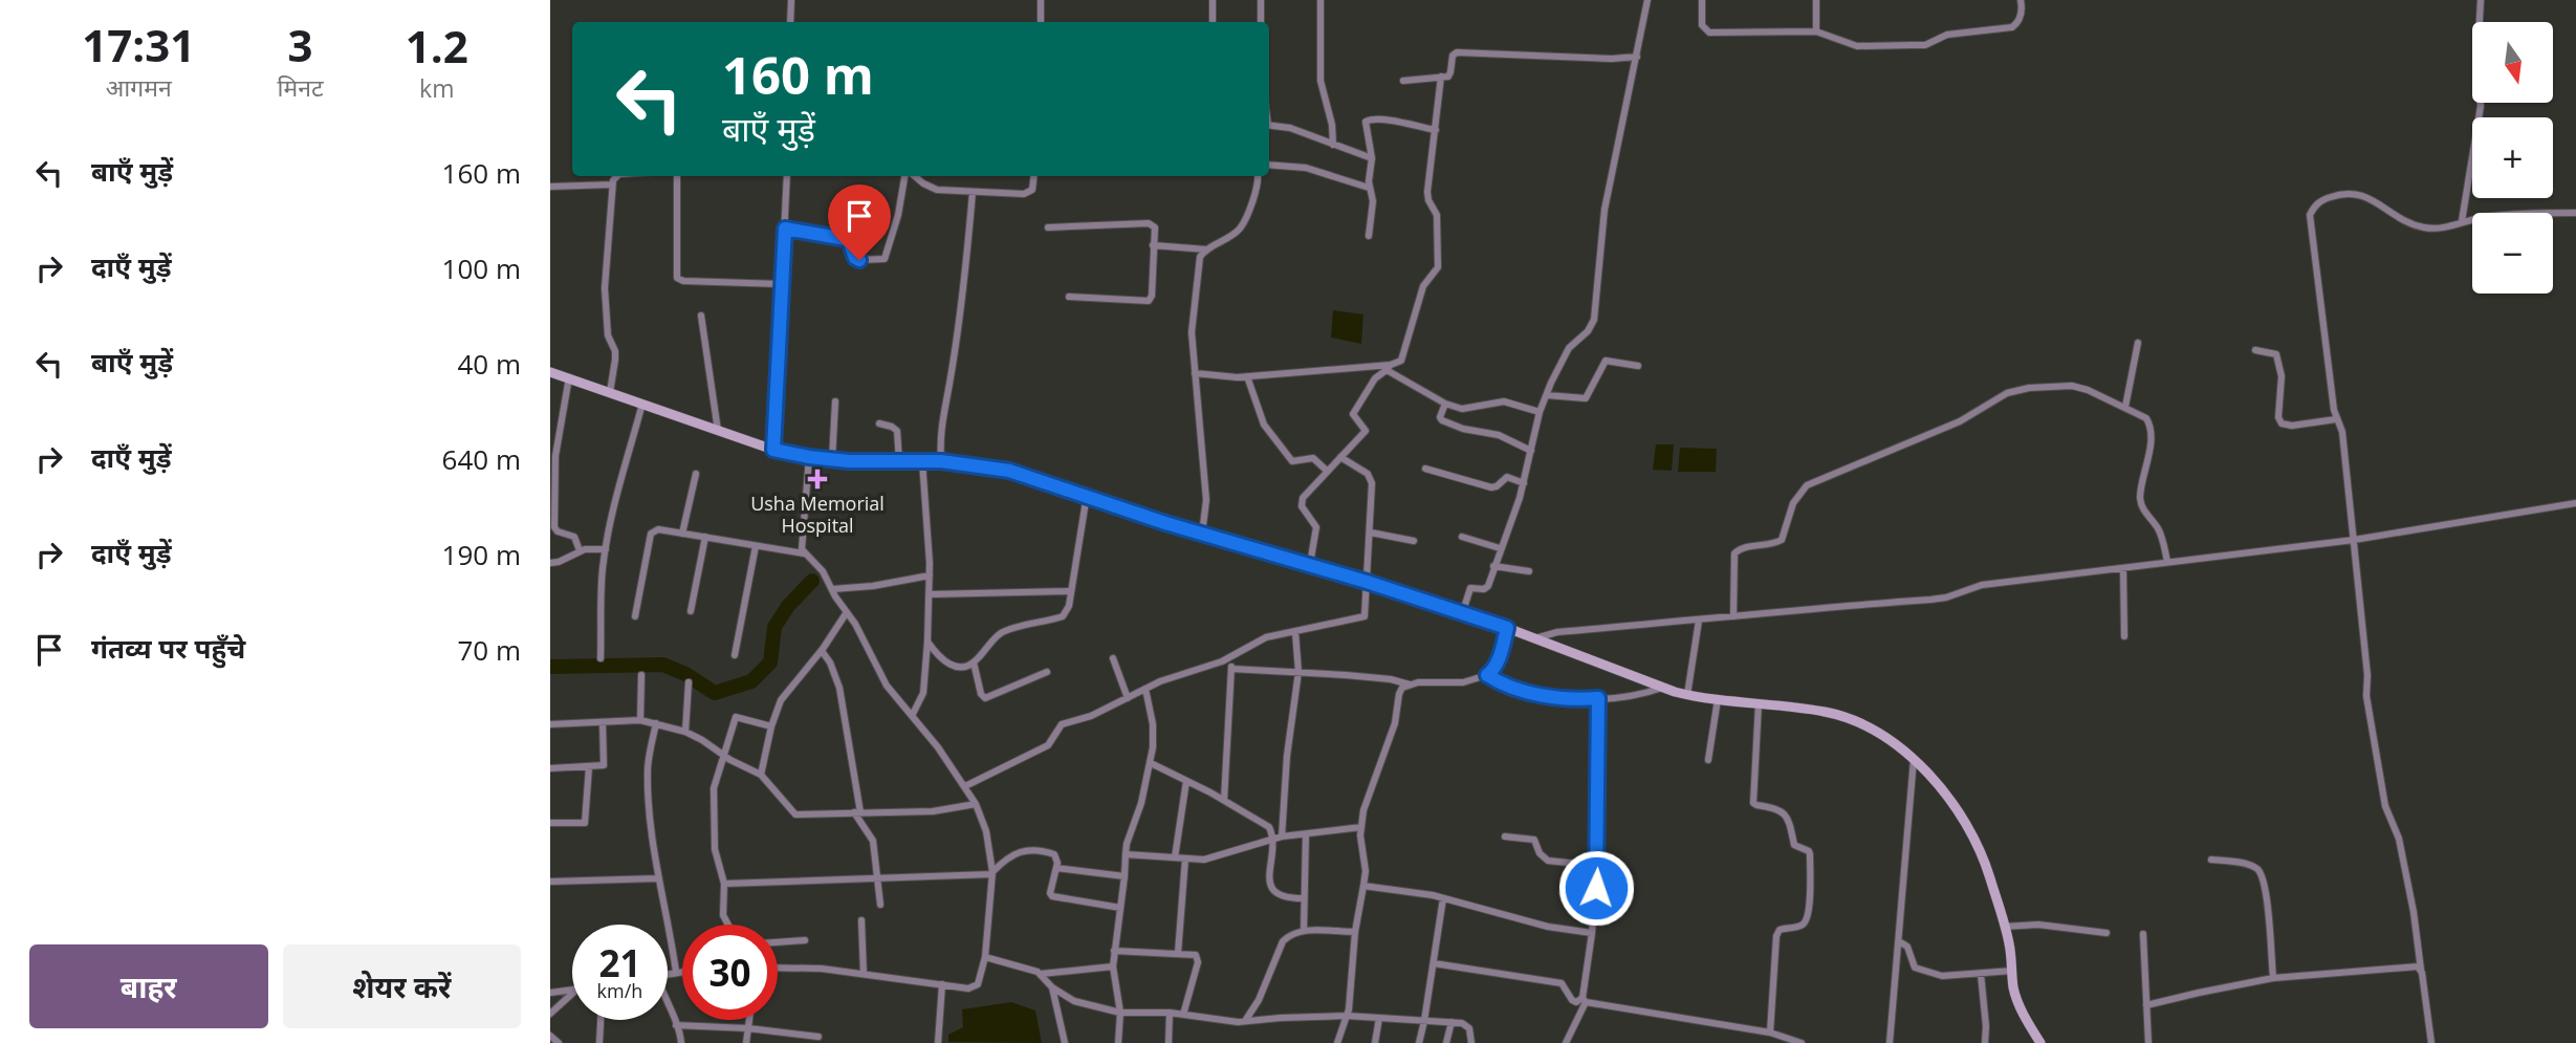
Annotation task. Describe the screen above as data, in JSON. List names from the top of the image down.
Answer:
{
  "places": {
    "health": ["Usha Memorial Hospital"]
  },
  "north": "bottom",
  "page": {
    "eta": [
      "17:31",
      "आगमन",
      "3",
      "मिनट",
      "1.2",
      "km"
    ],
    "map_buttons": ["+", "−"],
    "turn": ["160 m", "बाएँ मुड़ें"],
    "list": [
      {
        "name": "बाएँ मुड़ें",
        "value": "160 m"
      },
      {
        "name": "दाएँ मुड़ें",
        "value": "100 m"
      },
      {
        "name": "बाएँ मुड़ें",
        "value": "40 m"
      },
      {
        "name": "दाएँ मुड़ें",
        "value": "640 m"
      },
      {
        "name": "दाएँ मुड़ें",
        "value": "190 m"
      },
      {
        "name": "गंतव्य पर पहुँचे",
        "value": "70 m"
      }
    ],
    "speed": "21 km/h",
    "limit": "30",
    "buttons": ["बाहर", "शेयर करें"]
  }
}
